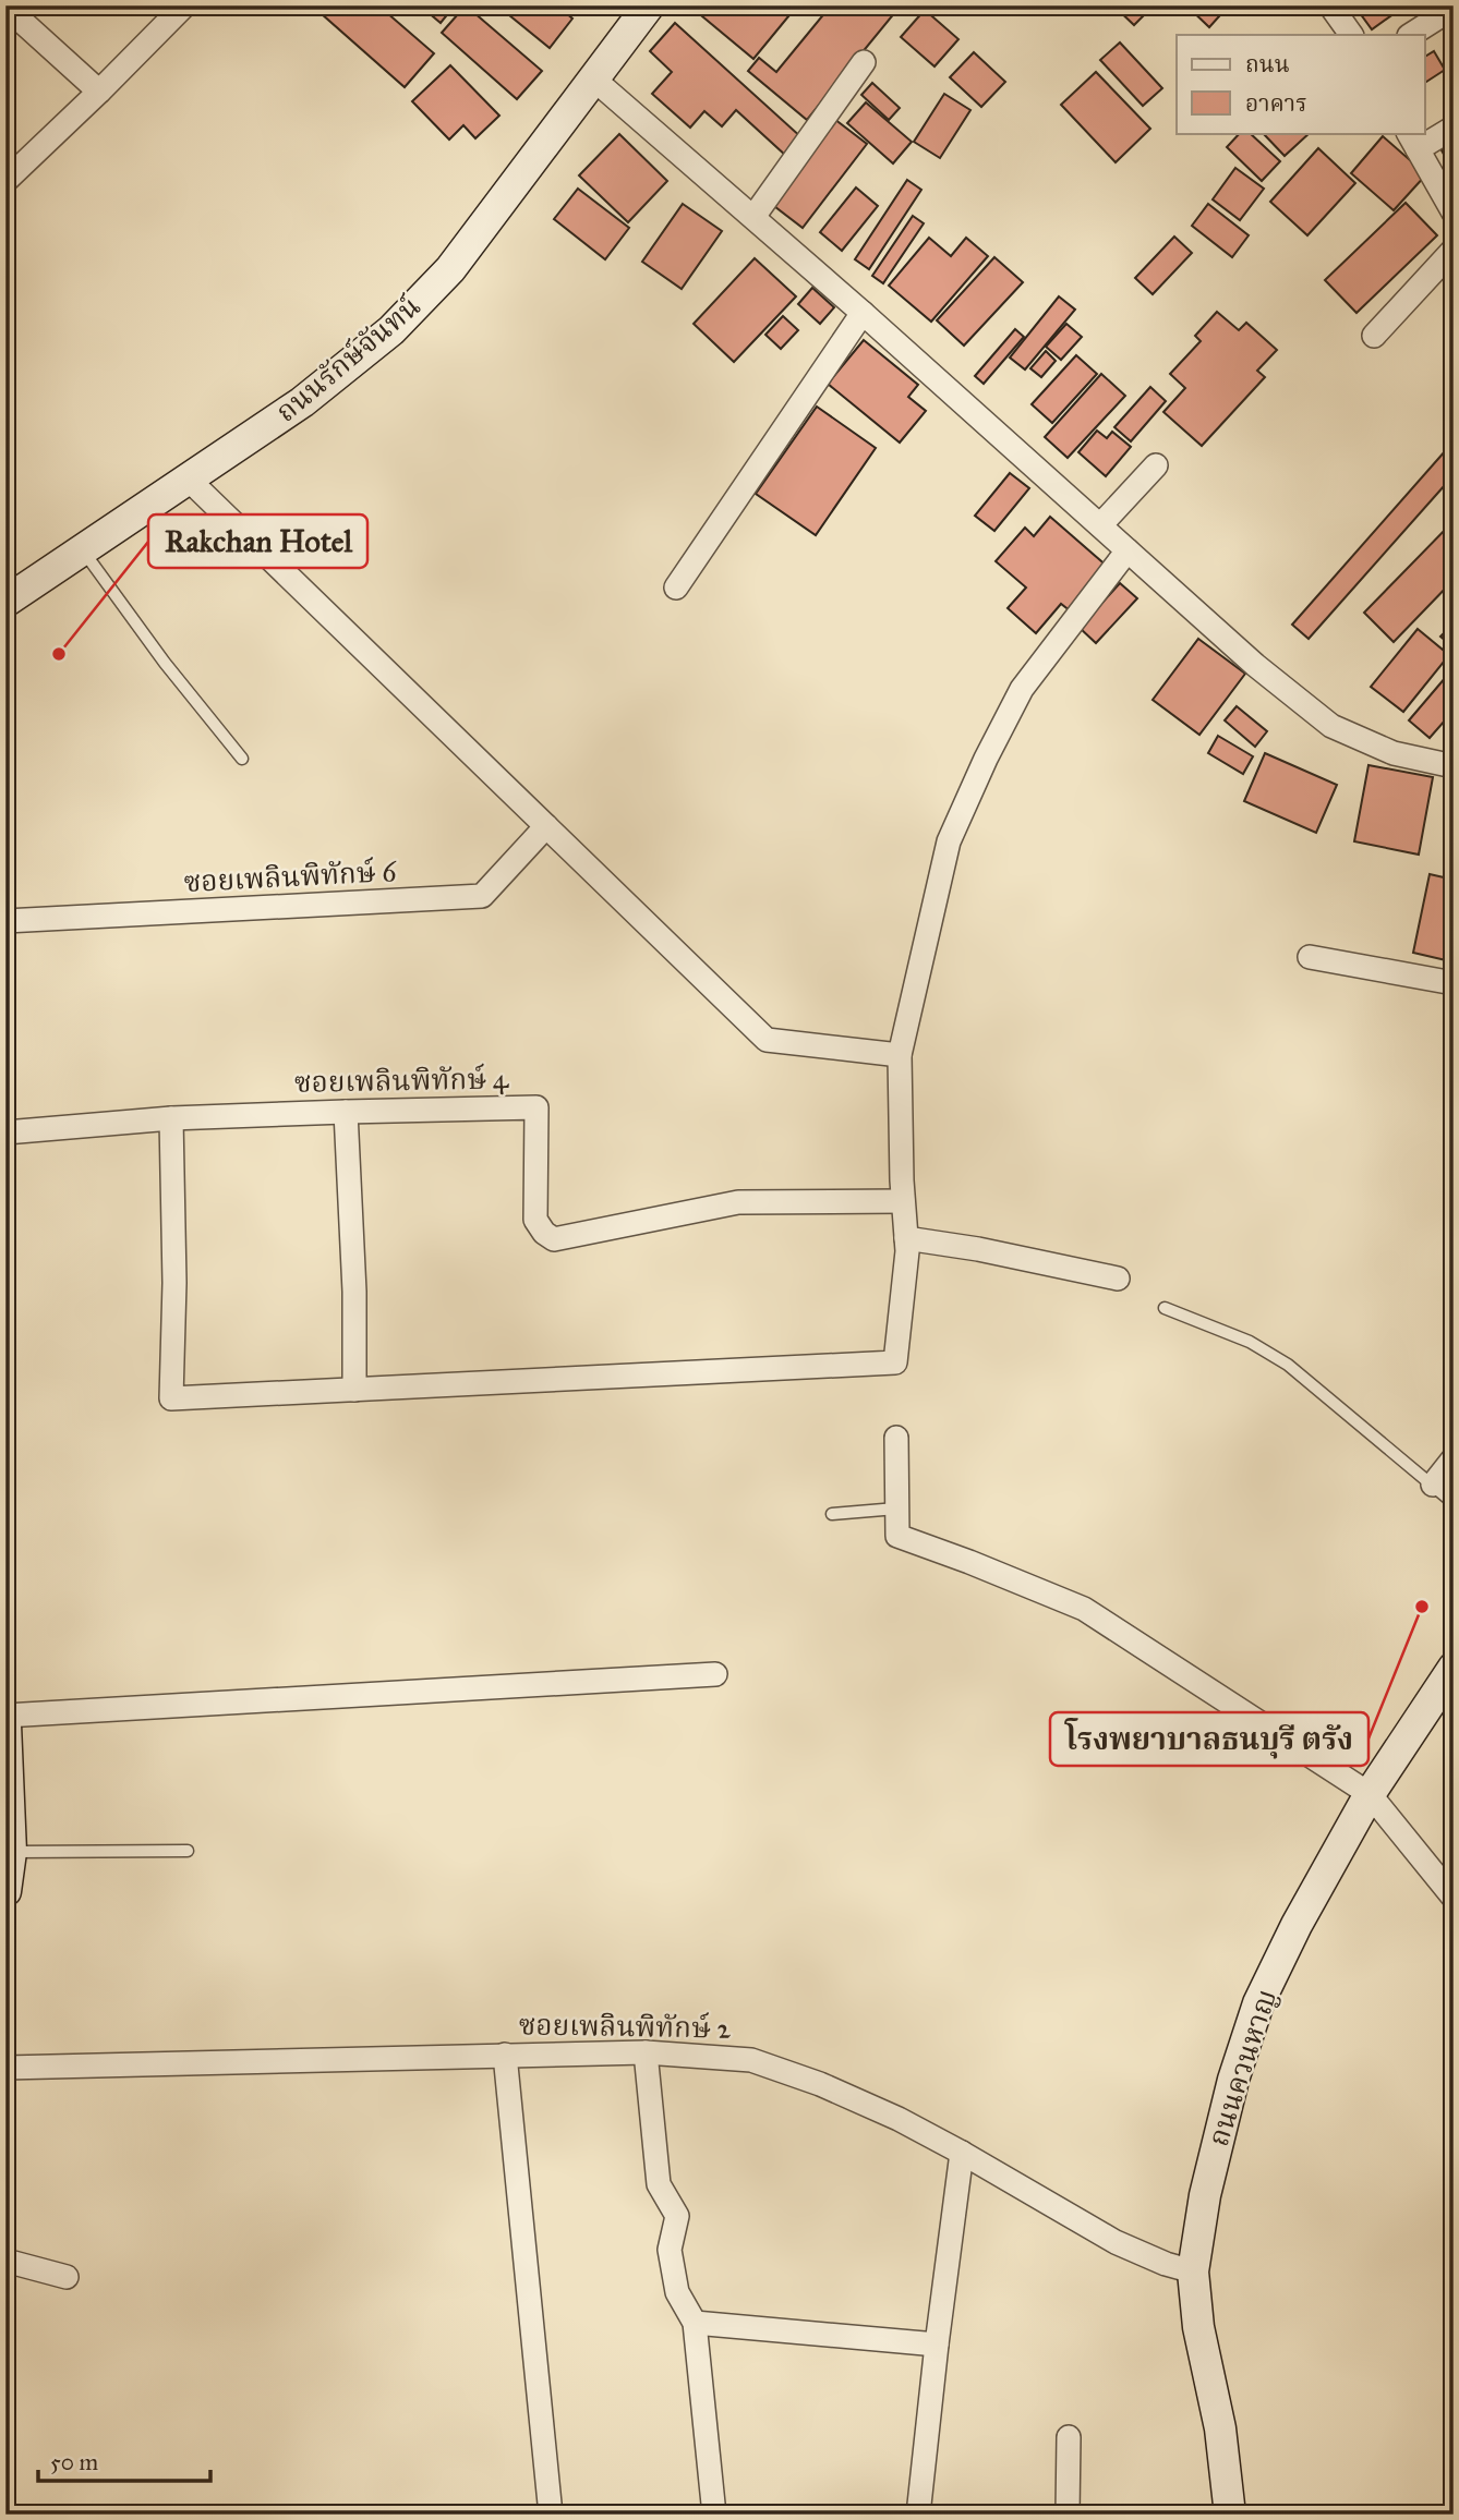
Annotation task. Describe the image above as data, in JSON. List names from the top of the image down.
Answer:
{
  "streets": {
    "main road": ["ถนนรักษ์จันทน์", "ถนนควนหาญ"],
    "street": ["ซอยเพลินพิทักษ์ 6", "ซอยเพลินพิทักษ์ 4", "ซอยเพลินพิทักษ์ 2"]
  },
  "crossings": [
    ["ซอยเพลินพิทักษ์ 2", "ถนนควนหาญ"]
  ],
  "places": ["Rakchan Hotel", "โรงพยาบาลธนบุรี ตรัง"],
  "legend": ["ถนน", "อาคาร"],
  "scale_bar": "50 m"
}
